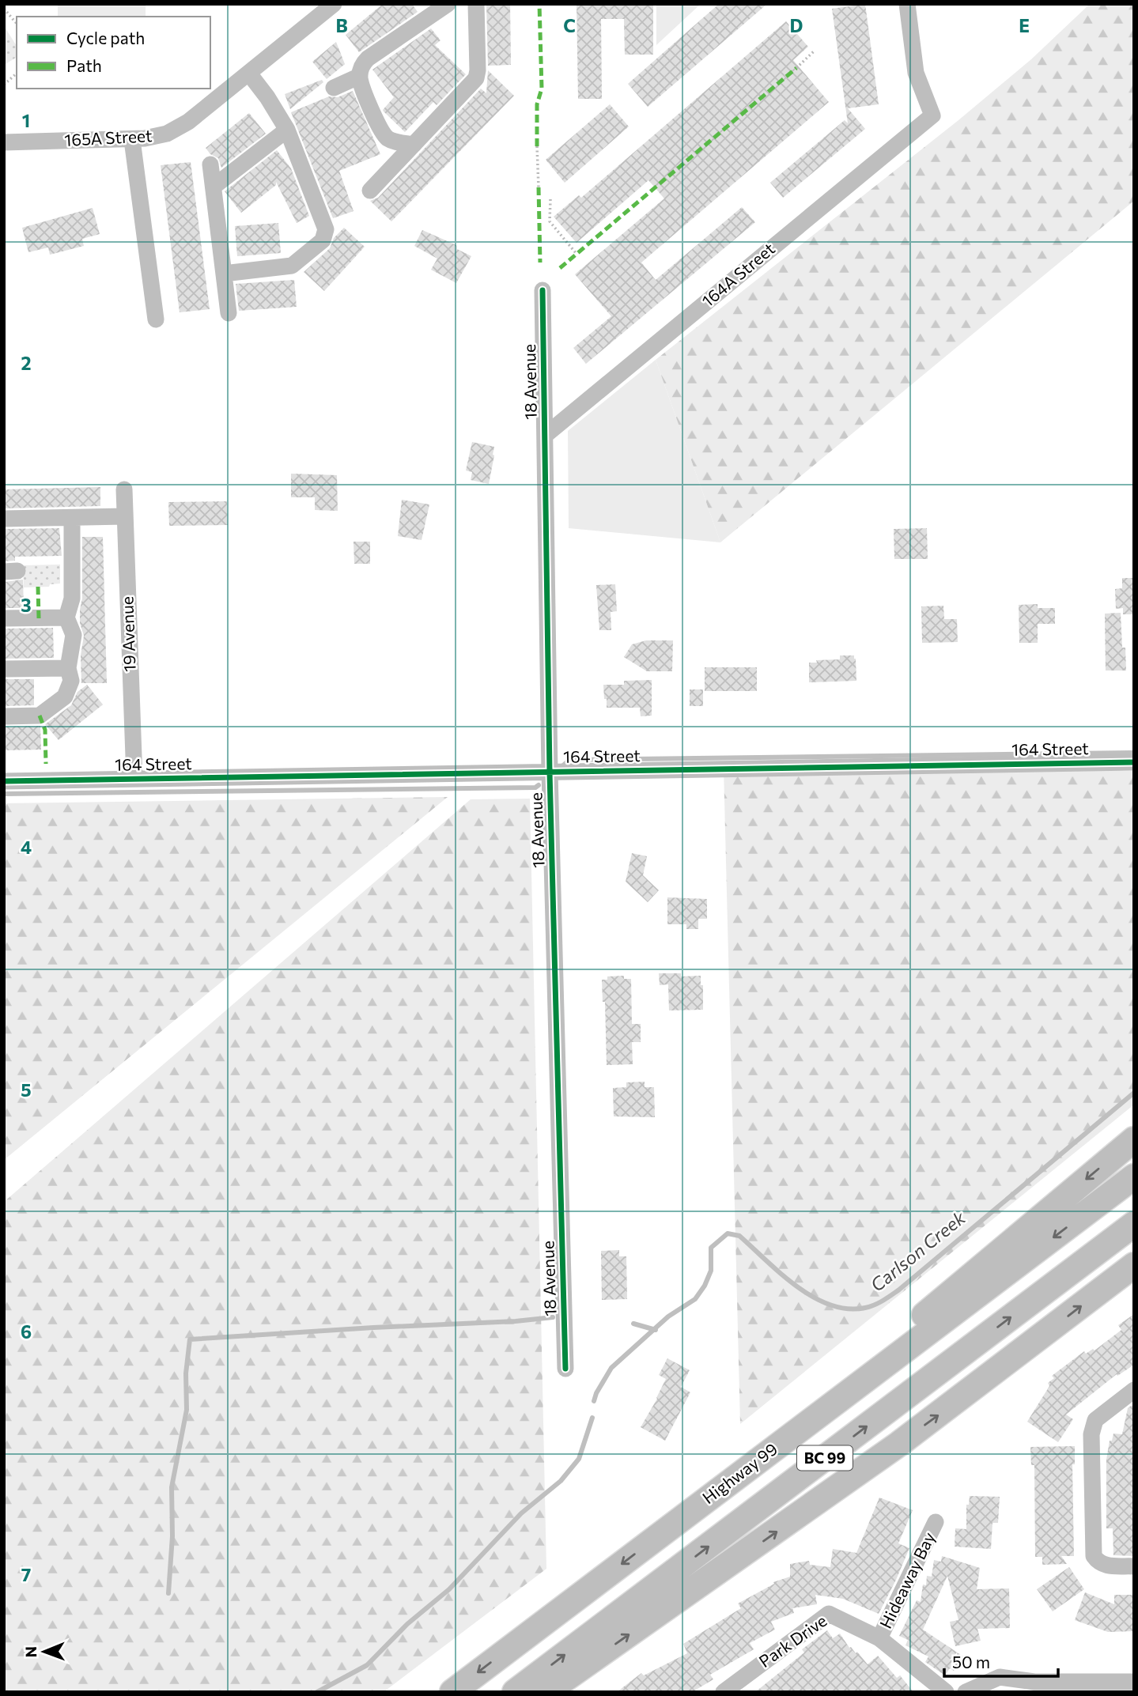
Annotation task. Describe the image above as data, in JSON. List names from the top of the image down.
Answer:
{
  "streets": {
    "highway": ["BC 99", "Highway 99"],
    "street": [
      "165A Street",
      "164A Street",
      "18 Avenue",
      "19 Avenue",
      "164 Street",
      "Hideaway Bay",
      "Park Drive"
    ]
  },
  "crossings": [
    ["164A Street", "18 Avenue"],
    ["18 Avenue", "164 Street"],
    ["19 Avenue", "164 Street"],
    ["Hideaway Bay", "Park Drive"]
  ],
  "water": ["Carlson Creek"],
  "legend": ["Cycle path", "Path"],
  "scale_bar": "50 m",
  "north": "left",
  "grid": {
    "columns": [
      "B",
      "C",
      "D",
      "E"
    ],
    "rows": [
      "1",
      "2",
      "3",
      "4",
      "5",
      "6",
      "7"
    ]
  }
}
